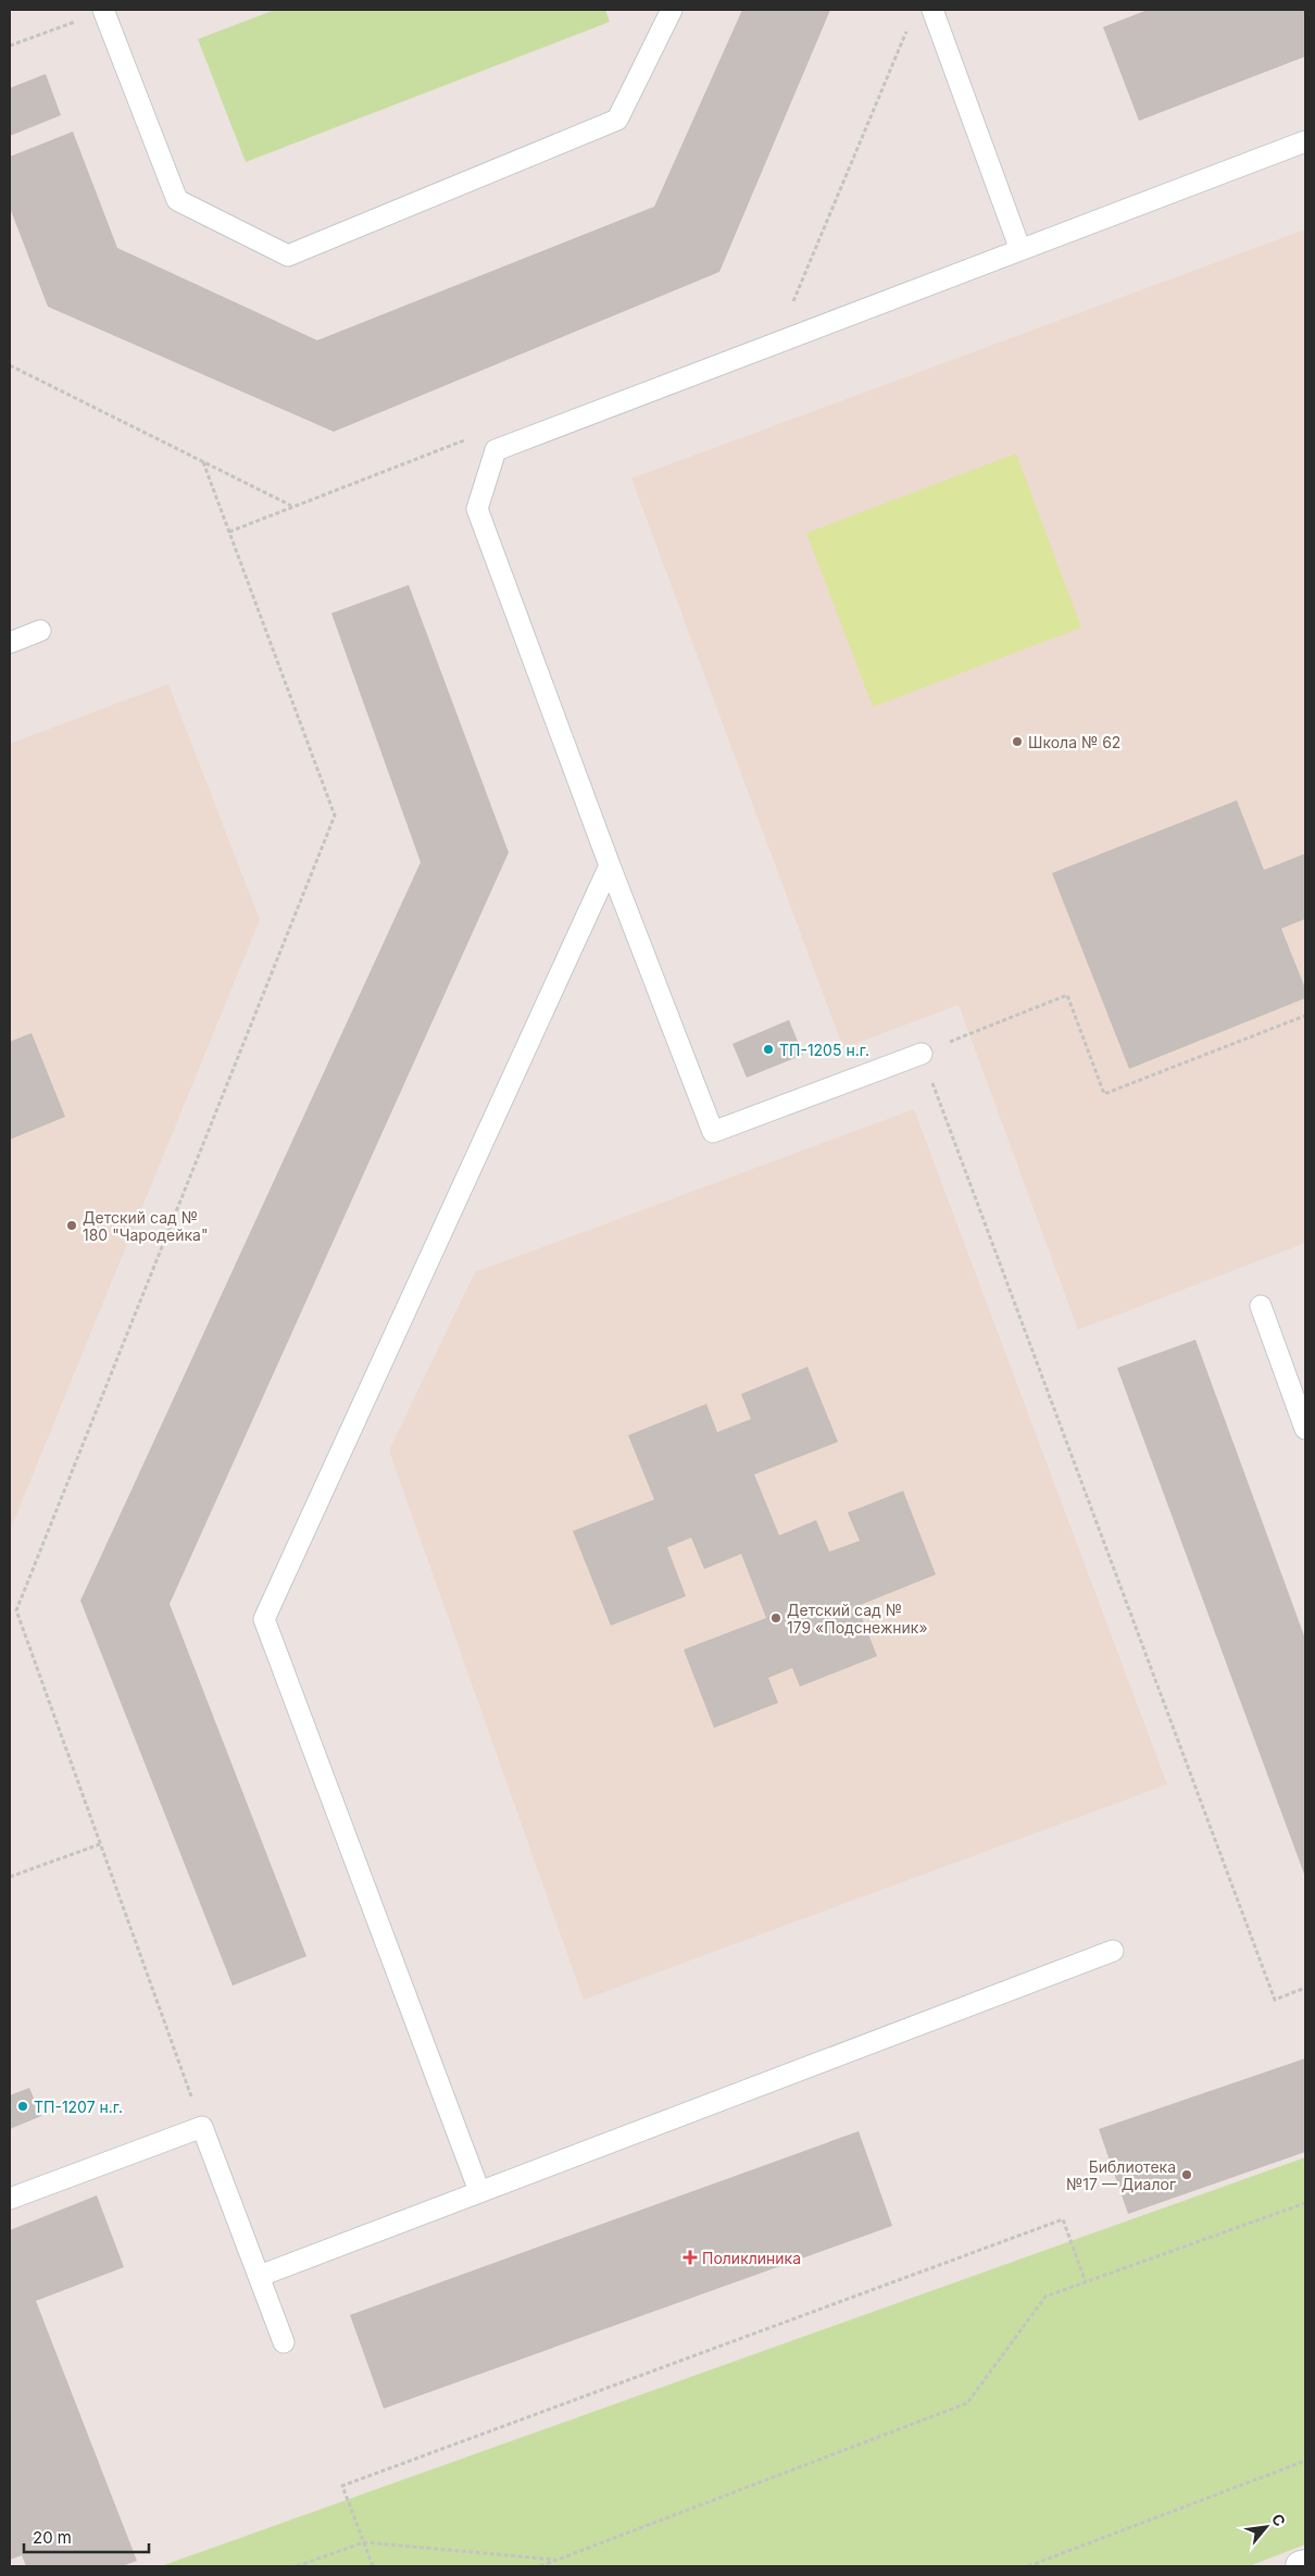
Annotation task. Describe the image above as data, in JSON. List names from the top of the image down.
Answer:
{
  "places": {
    "other": [
      "Школа № 62",
      "ТП-1205 н.г.",
      "Детский сад № 180 \"Чародейка\"",
      "Детский сад № 179 «Подснежник»",
      "ТП-1207 н.г.",
      "Библиотека №17 — Диалог"
    ],
    "health": ["Поликлиника"]
  },
  "scale_bar": "20 m",
  "north": "top right"
}
